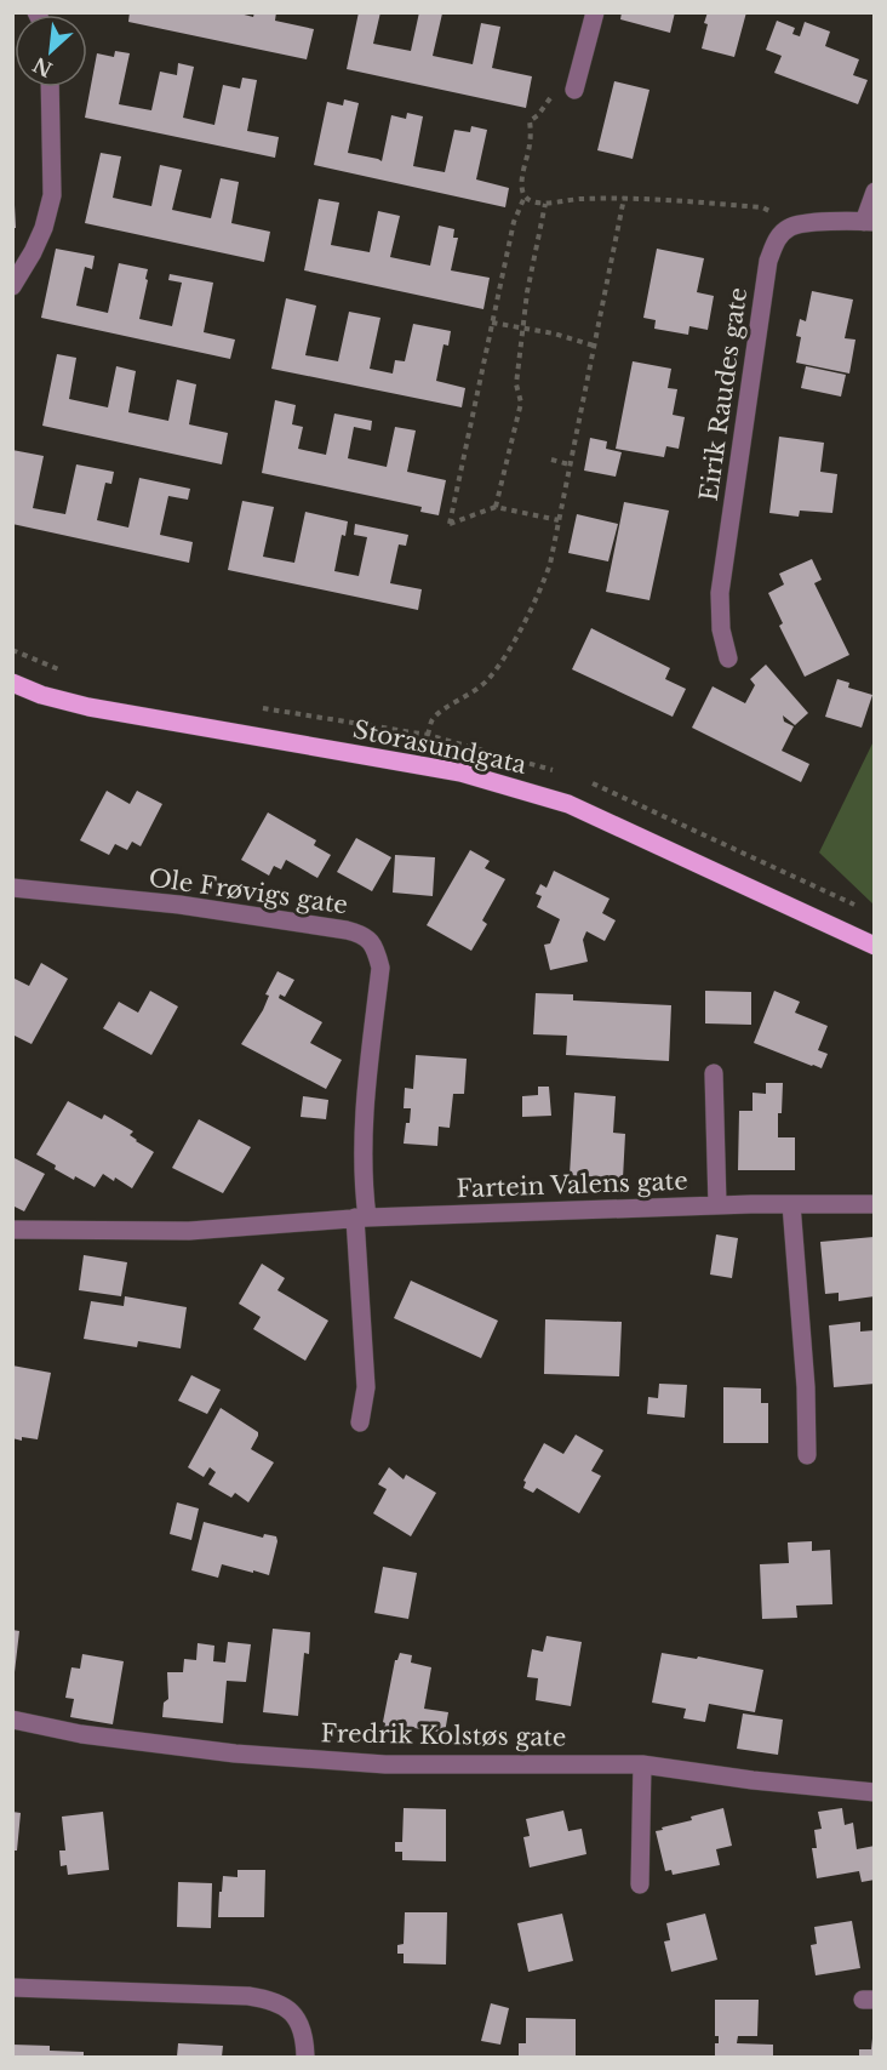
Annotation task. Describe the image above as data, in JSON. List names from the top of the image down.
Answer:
{
  "streets": {
    "main road": ["Storasundgata"],
    "street": [
      "Eirik Raudes gate",
      "Ole Frøvigs gate",
      "Fartein Valens gate",
      "Fredrik Kolstøs gate"
    ]
  },
  "crossings": [
    ["Ole Frøvigs gate", "Fartein Valens gate"]
  ],
  "north": "bottom left"
}
